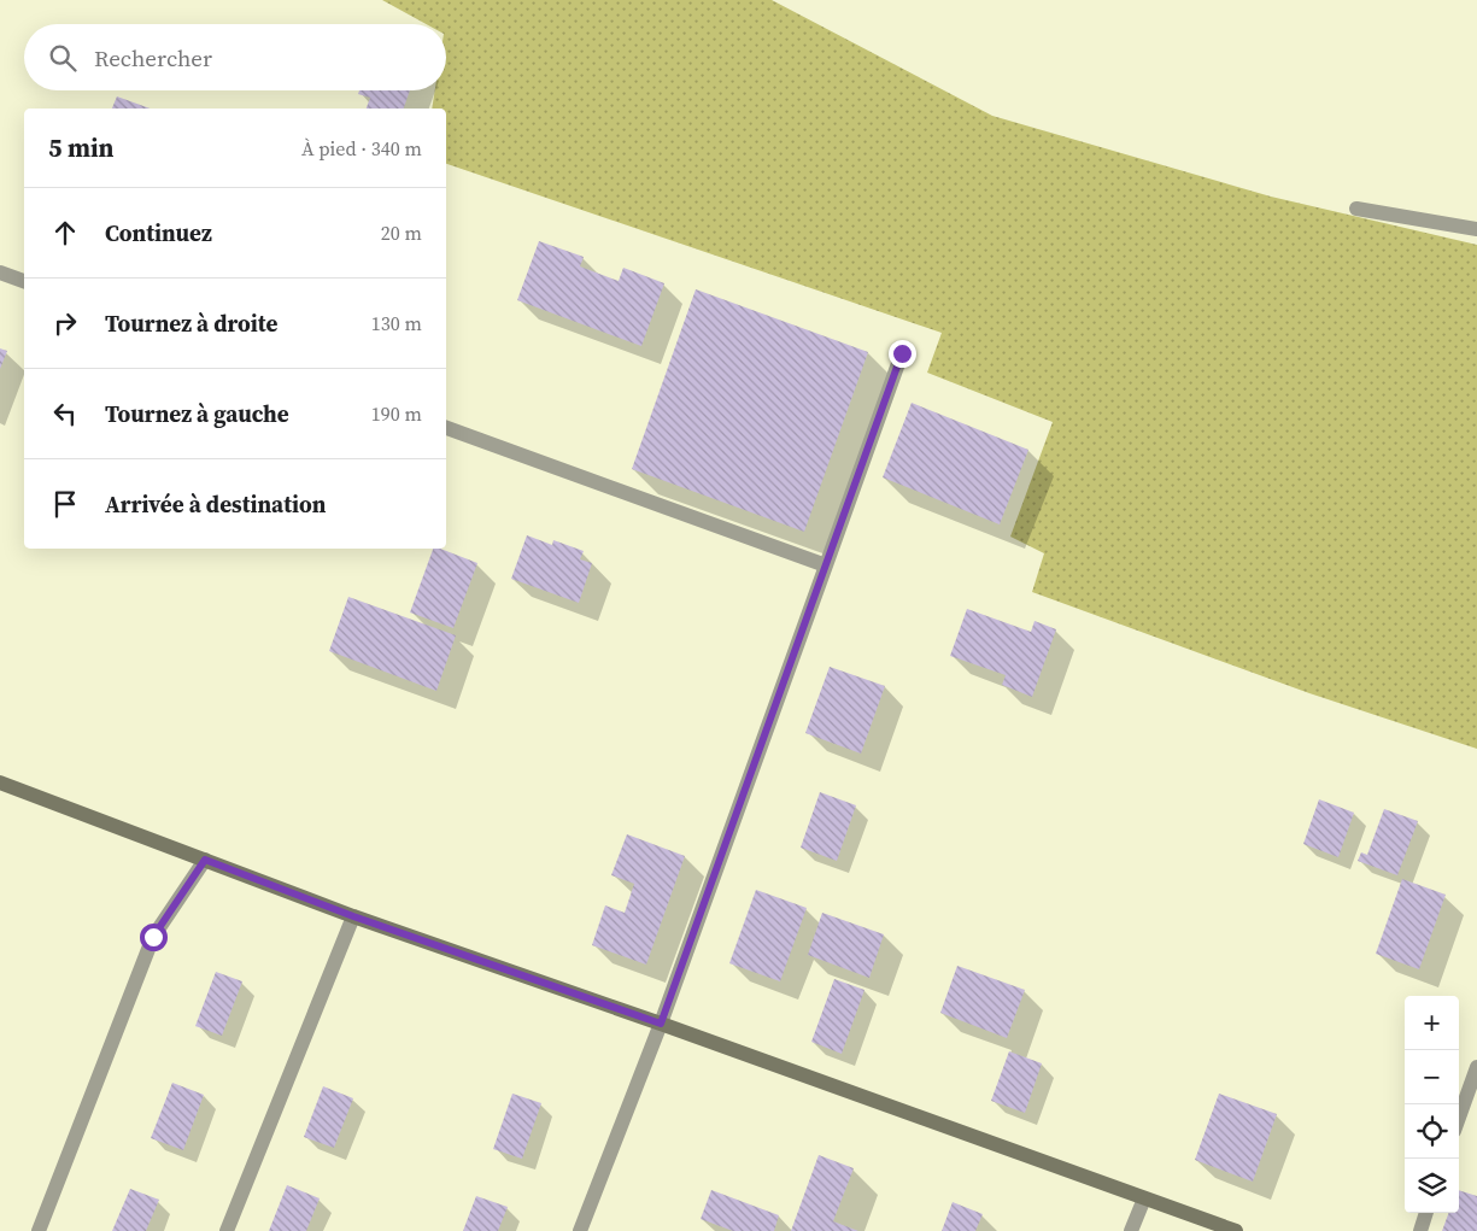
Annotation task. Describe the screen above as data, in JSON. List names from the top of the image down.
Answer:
{
  "page": {
    "search": "Rechercher",
    "heading": ["5 min", "À pied · 340 m"],
    "list": [
      ["Continuez", "20 m"],
      ["Tournez à droite", "130 m"],
      ["Tournez à gauche", "190 m"],
      "Arrivée à destination"
    ],
    "map_buttons": ["+", "−"]
  }
}
